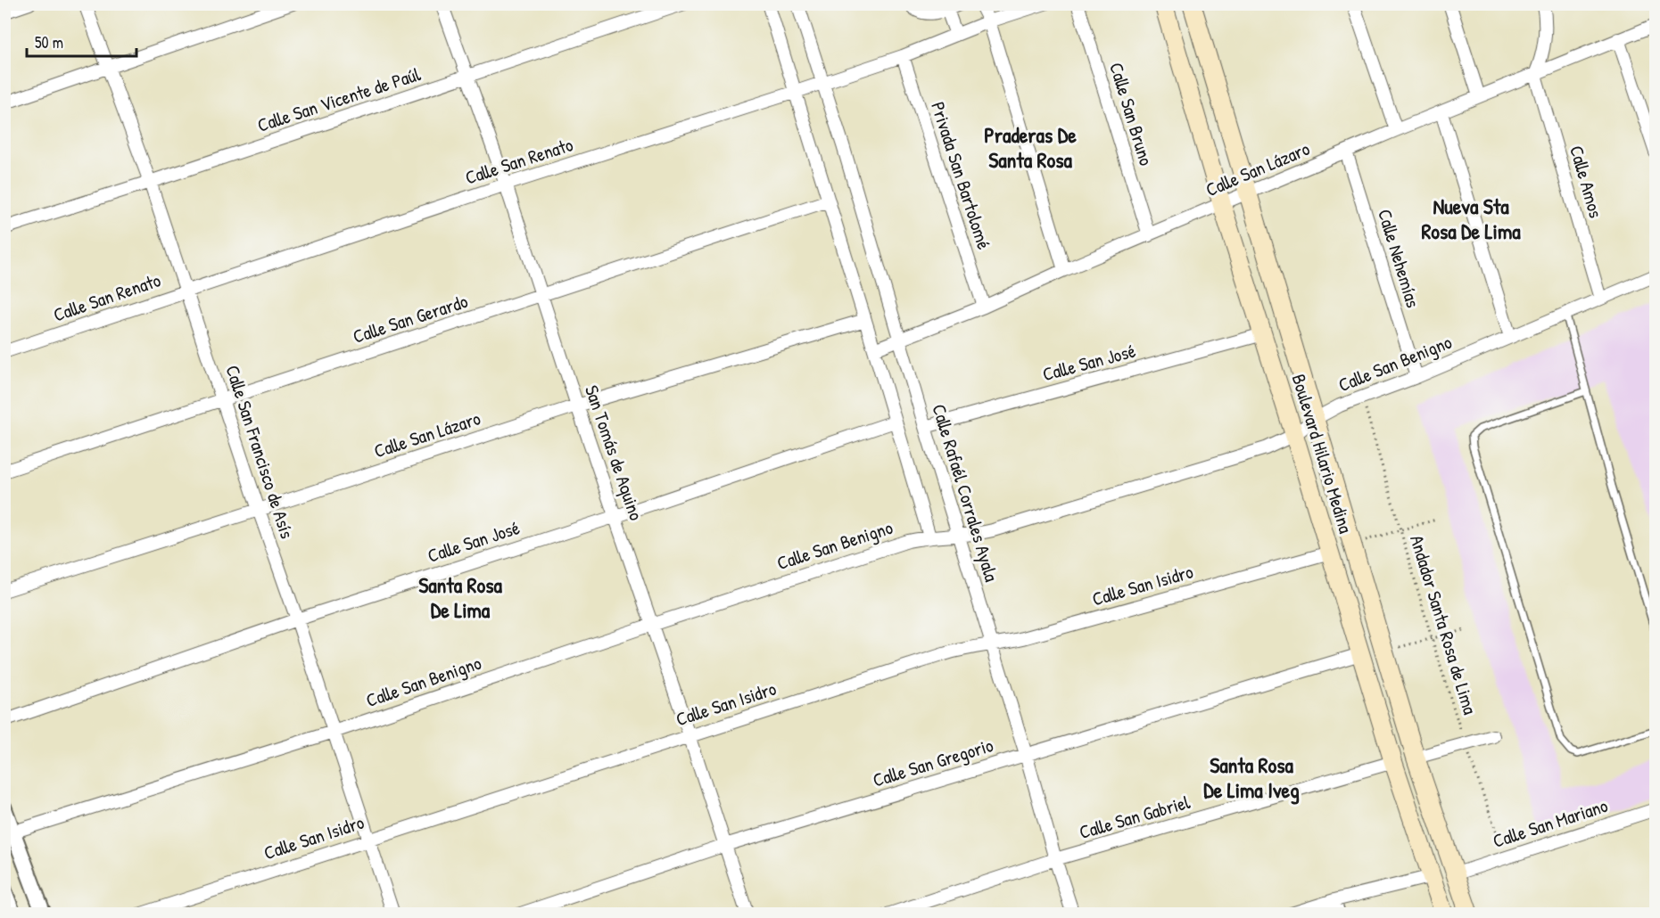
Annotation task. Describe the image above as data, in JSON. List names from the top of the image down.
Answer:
{
  "streets": {
    "main road": ["Boulevard Hilario Medina"],
    "street": [
      "Calle San Vicente de Paúl",
      "Calle San Bruno",
      "Calle San Renato",
      "Calle San Lázaro",
      "Privada San Bartolomé",
      "Calle Amos",
      "Calle Nehemías",
      "Calle San Gerardo",
      "Calle San José",
      "Calle San Benigno",
      "Calle San Francisco de Asís",
      "San Tomás de Aquino",
      "Calle Rafaél Corrales Ayala",
      "Calle San Isidro",
      "Calle San Gregorio",
      "Calle San Gabriel",
      "Calle San Mariano"
    ],
    "path": ["Andador Santa Rosa de Lima"]
  },
  "crossings": [
    ["Calle San Vicente de Paúl", "Calle San Francisco de Asís"],
    ["Calle San Vicente de Paúl", "San Tomás de Aquino"],
    ["Calle San Bruno", "Calle San Lázaro"],
    ["Calle San Renato", "Privada San Bartolomé"],
    ["Calle San Renato", "Calle San Francisco de Asís"],
    ["Calle San Renato", "San Tomás de Aquino"],
    ["Calle San Renato", "Calle Rafaél Corrales Ayala"],
    ["Calle San Lázaro", "Privada San Bartolomé"],
    ["Calle San Lázaro", "Calle Amos"],
    ["Calle San Lázaro", "Calle Nehemías"],
    ["Calle San Lázaro", "Calle San Francisco de Asís"],
    ["Calle San Lázaro", "San Tomás de Aquino"],
    ["Calle San Lázaro", "Boulevard Hilario Medina"],
    ["Calle San Lázaro", "Calle Rafaél Corrales Ayala"],
    ["Calle Amos", "Calle San Benigno"],
    ["Calle Nehemías", "Calle San Benigno"],
    ["Calle San Gerardo", "Calle San Francisco de Asís"],
    ["Calle San Gerardo", "San Tomás de Aquino"],
    ["Calle San José", "Calle San Francisco de Asís"],
    ["Calle San José", "San Tomás de Aquino"],
    ["Calle San José", "Boulevard Hilario Medina"],
    ["Calle San José", "Calle Rafaél Corrales Ayala"],
    ["Calle San Benigno", "Calle San Francisco de Asís"],
    ["Calle San Benigno", "San Tomás de Aquino"],
    ["Calle San Benigno", "Boulevard Hilario Medina"],
    ["Calle San Benigno", "Calle Rafaél Corrales Ayala"],
    ["Calle San Benigno", "Andador Santa Rosa de Lima"],
    ["Calle San Francisco de Asís", "Calle San Isidro"],
    ["San Tomás de Aquino", "Calle San Isidro"],
    ["San Tomás de Aquino", "Calle San Gregorio"],
    ["Boulevard Hilario Medina", "Calle San Isidro"],
    ["Boulevard Hilario Medina", "Calle San Gregorio"],
    ["Boulevard Hilario Medina", "Calle San Gabriel"],
    ["Boulevard Hilario Medina", "Calle San Mariano"],
    ["Calle Rafaél Corrales Ayala", "Calle San Isidro"],
    ["Calle Rafaél Corrales Ayala", "Calle San Gregorio"],
    ["Calle Rafaél Corrales Ayala", "Calle San Gabriel"],
    ["Andador Santa Rosa de Lima", "Calle San Mariano"]
  ],
  "districts": [
    "Praderas De Santa Rosa",
    "Nueva Sta Rosa De Lima",
    "Santa Rosa De Lima",
    "Santa Rosa De Lima Iveg"
  ],
  "scale_bar": "50 m"
}
